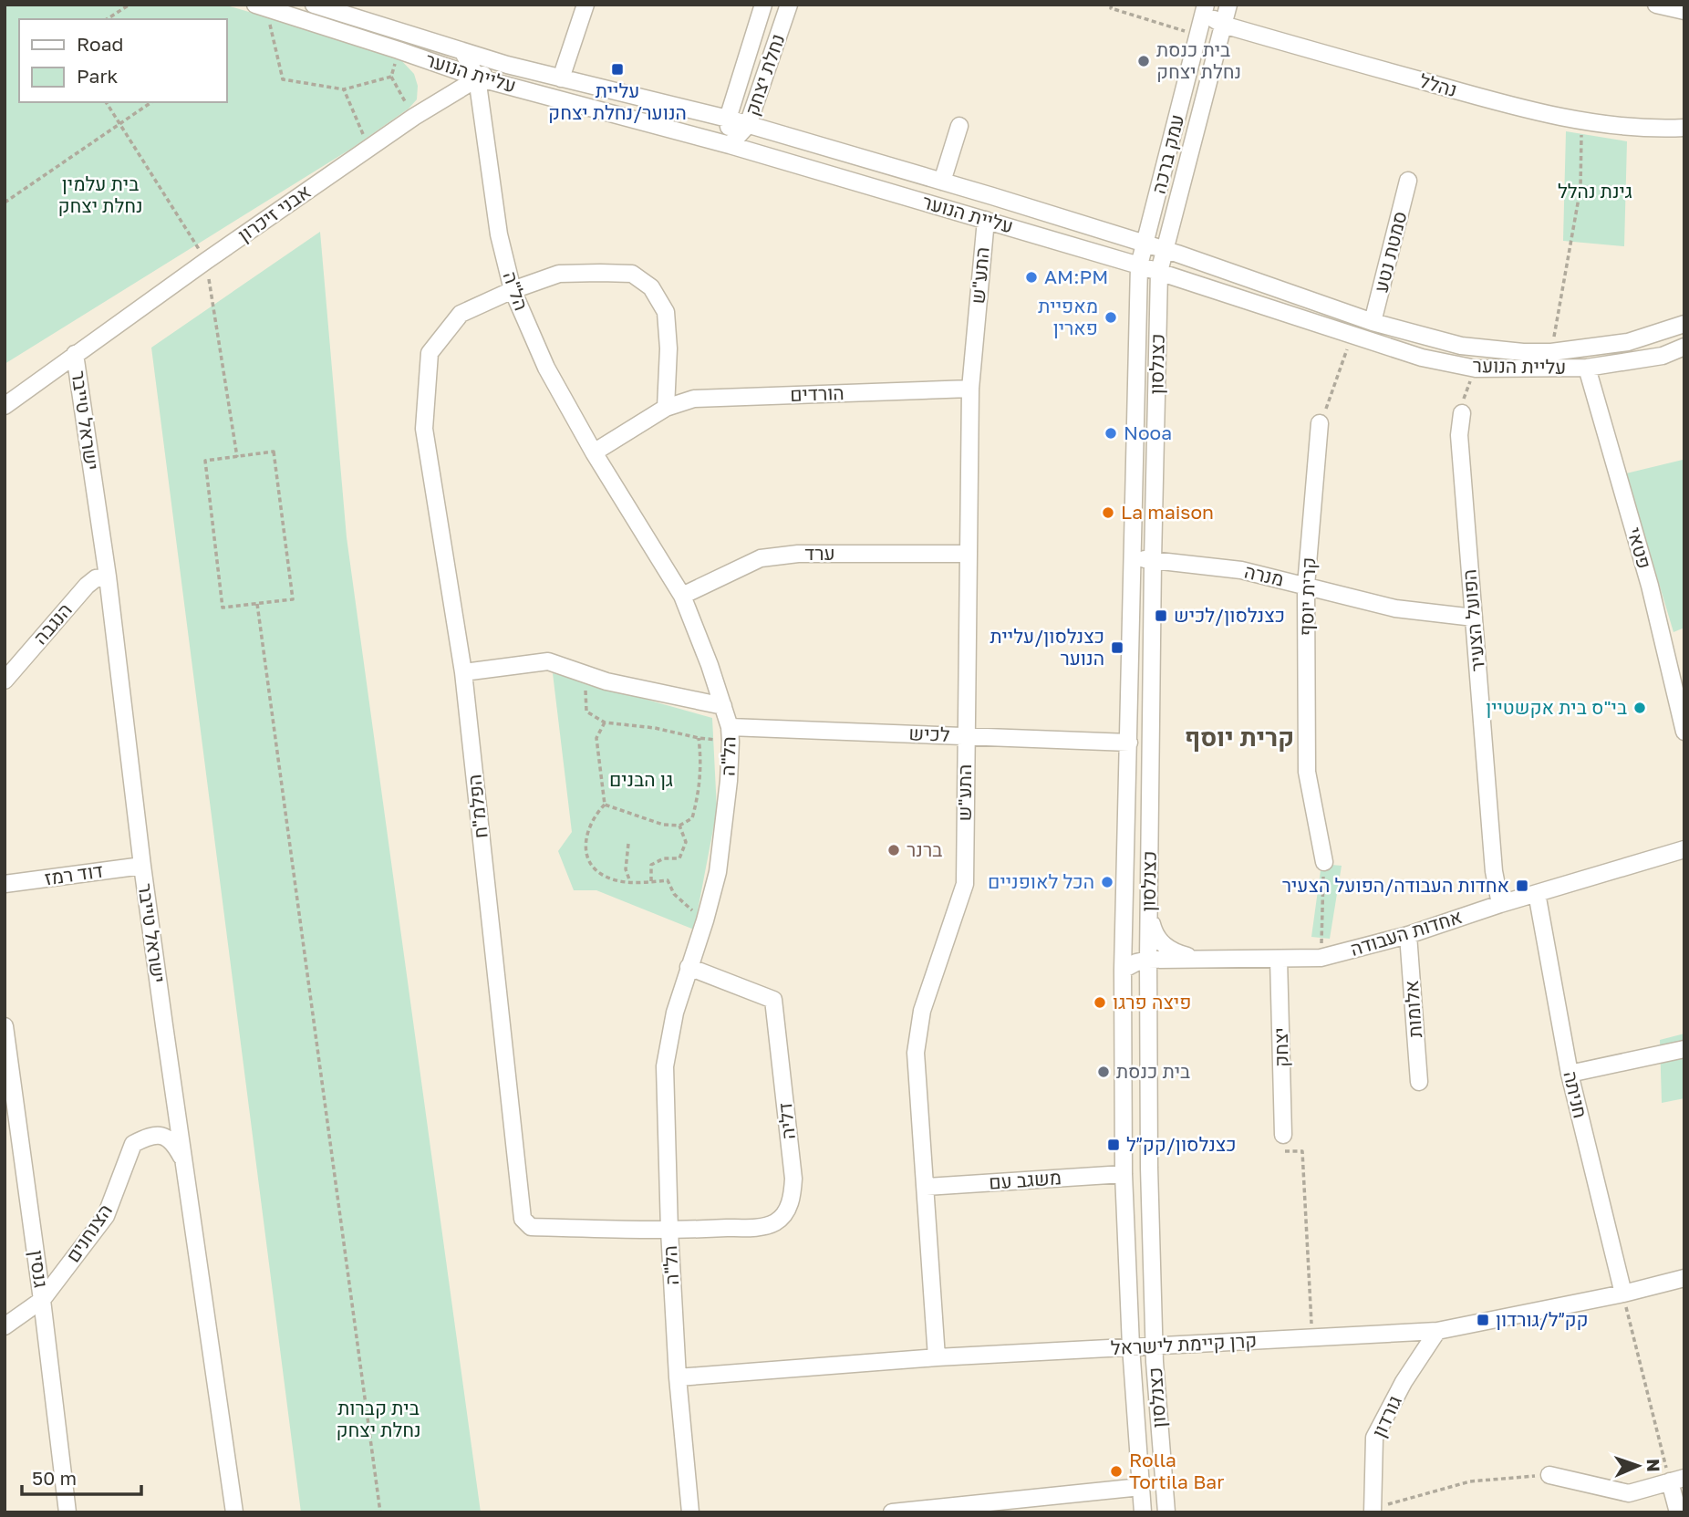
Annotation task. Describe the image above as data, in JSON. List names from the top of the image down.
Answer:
{
  "streets": {
    "street": [
      "עליית הנוער",
      "נחלת יצחק",
      "נהלל",
      "עמק ברכה",
      "אבני זיכרון",
      "סמטת נטע",
      "התע\"ש",
      "הל\"ה",
      "כצנלסון",
      "הורדים",
      "ישראל טייבר",
      "פטאי",
      "ערד",
      "מנרה",
      "קרית יוסף",
      "הפועל הצעיר",
      "הנגבה",
      "לכיש",
      "הפלמ\"ח",
      "דוד רמז",
      "אחדות העבודה",
      "אלומות",
      "יצחק",
      "חניתה",
      "דליה",
      "משגב עם",
      "הצנחנים",
      "גנסין",
      "קרן קיימת לישראל",
      "גורדון"
    ]
  },
  "crossings": [
    ["עליית הנוער", "נחלת יצחק"],
    ["עליית הנוער", "עמק ברכה"],
    ["עליית הנוער", "אבני זיכרון"],
    ["עליית הנוער", "סמטת נטע"],
    ["עליית הנוער", "התע\"ש"],
    ["עליית הנוער", "הל\"ה"],
    ["עליית הנוער", "כצנלסון"],
    ["עליית הנוער", "פטאי"],
    ["נהלל", "עמק ברכה"],
    ["עמק ברכה", "כצנלסון"],
    ["אבני זיכרון", "הל\"ה"],
    ["אבני זיכרון", "ישראל טייבר"],
    ["התע\"ש", "הורדים"],
    ["התע\"ש", "ערד"],
    ["התע\"ש", "לכיש"],
    ["התע\"ש", "משגב עם"],
    ["התע\"ש", "קרן קיימת לישראל"],
    ["הל\"ה", "הורדים"],
    ["הל\"ה", "ערד"],
    ["הל\"ה", "לכיש"],
    ["הל\"ה", "הפלמ\"ח"],
    ["הל\"ה", "דליה"],
    ["הל\"ה", "קרן קיימת לישראל"],
    ["כצנלסון", "מנרה"],
    ["כצנלסון", "לכיש"],
    ["כצנלסון", "אחדות העבודה"],
    ["כצנלסון", "משגב עם"],
    ["כצנלסון", "קרן קיימת לישראל"],
    ["ישראל טייבר", "הנגבה"],
    ["ישראל טייבר", "דוד רמז"],
    ["ישראל טייבר", "הצנחנים"],
    ["מנרה", "קרית יוסף"],
    ["מנרה", "הפועל הצעיר"],
    ["הפועל הצעיר", "אחדות העבודה"],
    ["הפלמ\"ח", "דליה"],
    ["אחדות העבודה", "אלומות"],
    ["אחדות העבודה", "יצחק"],
    ["אחדות העבודה", "חניתה"],
    ["חניתה", "קרן קיימת לישראל"],
    ["הצנחנים", "גנסין"],
    ["קרן קיימת לישראל", "גורדון"]
  ],
  "districts": ["קרית יוסף"],
  "parks": [
    "בית עלמין נחלת יצחק",
    "גינת נהלל",
    "גן הבנים",
    "בית קברות נחלת יצחק"
  ],
  "places": {
    "other": [
      "בית כנסת נחלת יצחק",
      "AM:PM",
      "מאפיית פארין",
      "Nooa",
      "La maison",
      "בי\"ס בית אקשטיין",
      "ברנר",
      "הכל לאופניים",
      "פיצה פרגו",
      "בית כנסת",
      "Rolla Tortila Bar"
    ],
    "transit": [
      "עליית הנוער/נחלת יצחק",
      "כצנלסון/לכיש",
      "כצנלסון/עליית הנוער",
      "אחדות העבודה/הפועל הצעיר",
      "כצנלסון/קק״ל",
      "קק״ל/גורדון"
    ]
  },
  "legend": ["Road", "Park"],
  "scale_bar": "50 m",
  "north": "right"
}
